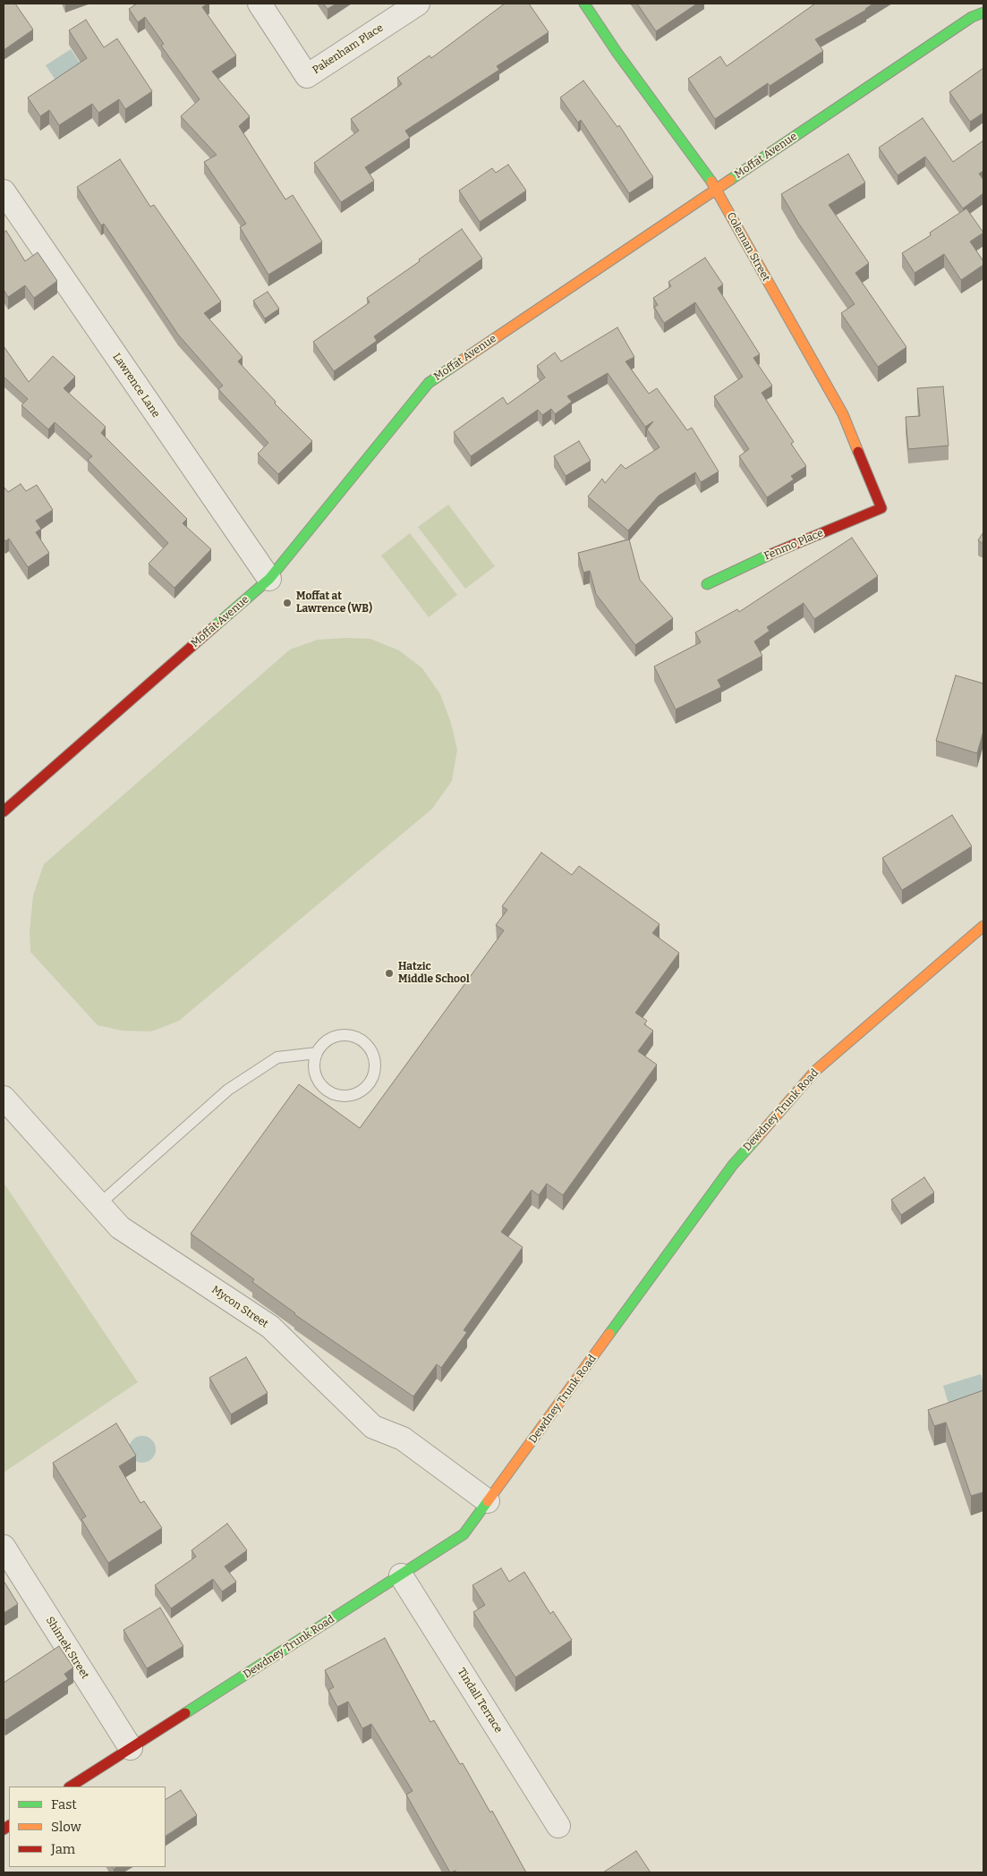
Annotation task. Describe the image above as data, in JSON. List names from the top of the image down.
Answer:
{
  "streets": {
    "street": [
      "Pakenham Place",
      "Moffat Avenue",
      "Coleman Street",
      "Lawrence Lane",
      "Fenmo Place",
      "Dewdney Trunk Road",
      "Mycon Street",
      "Shimek Street",
      "Tindall Terrace"
    ]
  },
  "crossings": [
    ["Moffat Avenue", "Coleman Street"],
    ["Moffat Avenue", "Lawrence Lane"],
    ["Coleman Street", "Fenmo Place"],
    ["Dewdney Trunk Road", "Mycon Street"],
    ["Dewdney Trunk Road", "Shimek Street"],
    ["Dewdney Trunk Road", "Tindall Terrace"]
  ],
  "places": ["Moffat at Lawrence (WB)", "Hatzic Middle School"],
  "legend": ["Fast", "Slow", "Jam"]
}
